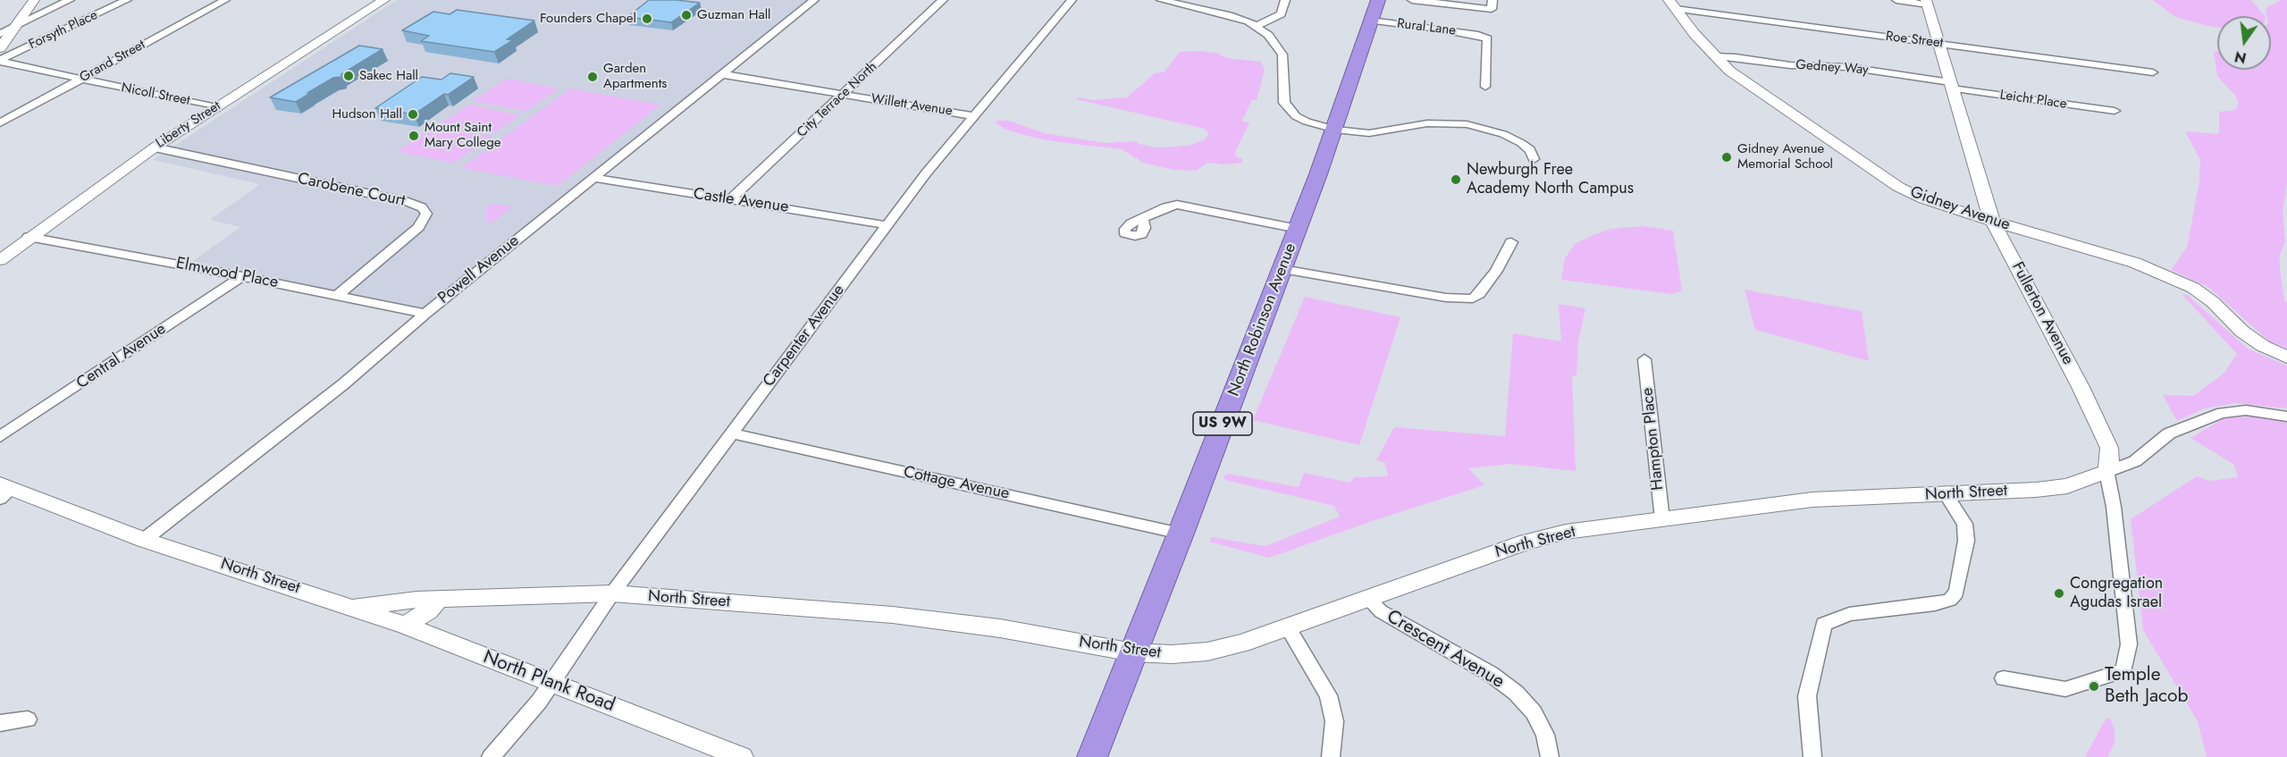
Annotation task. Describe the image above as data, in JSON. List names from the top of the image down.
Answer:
{
  "streets": {
    "highway": ["North Robinson Avenue", "US 9W"],
    "street": [
      "Rural Lane",
      "Forsyth Place",
      "Roe Street",
      "Grand Street",
      "Gedney Way",
      "Nicoll Street",
      "City Terrace North",
      "Leicht Place",
      "Willett Avenue",
      "Liberty Street",
      "Carobene Court",
      "Castle Avenue",
      "Gidney Avenue",
      "Powell Avenue",
      "Elmwood Place",
      "Fullerton Avenue",
      "Carpenter Avenue",
      "Central Avenue",
      "Hampton Place",
      "Cottage Avenue",
      "North Street",
      "Crescent Avenue",
      "North Plank Road"
    ]
  },
  "crossings": [
    ["Rural Lane", "North Robinson Avenue"],
    ["Forsyth Place", "Nicoll Street"],
    ["Roe Street", "Gidney Avenue"],
    ["Roe Street", "Fullerton Avenue"],
    ["Grand Street", "Nicoll Street"],
    ["Gedney Way", "Leicht Place"],
    ["Gedney Way", "Gidney Avenue"],
    ["Gedney Way", "Fullerton Avenue"],
    ["Nicoll Street", "Liberty Street"],
    ["City Terrace North", "Willett Avenue"],
    ["City Terrace North", "Castle Avenue"],
    ["Leicht Place", "Fullerton Avenue"],
    ["Willett Avenue", "Powell Avenue"],
    ["Willett Avenue", "Carpenter Avenue"],
    ["Liberty Street", "Carobene Court"],
    ["Liberty Street", "Elmwood Place"],
    ["Carobene Court", "Elmwood Place"],
    ["Castle Avenue", "Powell Avenue"],
    ["Castle Avenue", "Carpenter Avenue"],
    ["Gidney Avenue", "Fullerton Avenue"],
    ["Powell Avenue", "Elmwood Place"],
    ["Powell Avenue", "North Street"],
    ["Elmwood Place", "Central Avenue"],
    ["Fullerton Avenue", "North Street"],
    ["North Robinson Avenue", "Cottage Avenue"],
    ["North Robinson Avenue", "North Street"],
    ["Carpenter Avenue", "Cottage Avenue"],
    ["Carpenter Avenue", "North Street"],
    ["Carpenter Avenue", "North Plank Road"],
    ["Hampton Place", "North Street"],
    ["North Street", "Crescent Avenue"],
    ["North Street", "North Plank Road"]
  ],
  "places": [
    "Guzman Hall",
    "Founders Chapel",
    "Sakec Hall",
    "Garden Apartments",
    "Hudson Hall",
    "Mount Saint Mary College",
    "Gidney Avenue Memorial School",
    "Newburgh Free Academy North Campus",
    "Congregation Agudas Israel",
    "Temple Beth Jacob"
  ],
  "north": "bottom"
}
